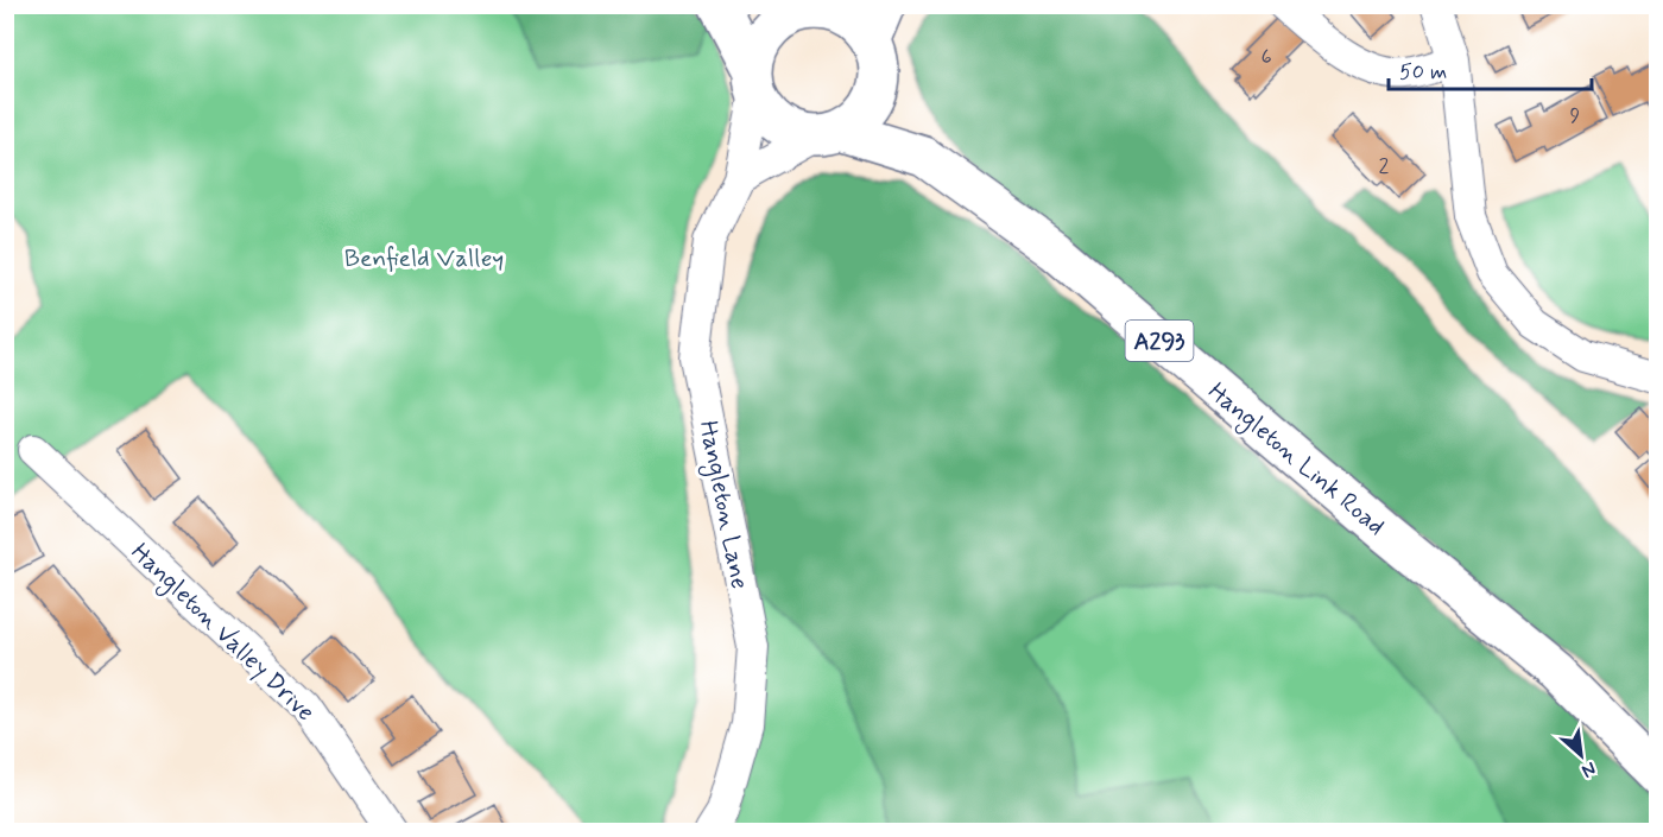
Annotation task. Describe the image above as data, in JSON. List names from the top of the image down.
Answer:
{
  "streets": {
    "main road": ["A293", "Hangleton Link Road"],
    "street": ["Hangleton Lane", "Hangleton Valley Drive"]
  },
  "crossings": [
    ["Hangleton Link Road", "Hangleton Lane"]
  ],
  "parks": ["Benfield Valley"],
  "house_numbers": ["6", "9", "2"],
  "scale_bar": "50 m",
  "north": "bottom right"
}
